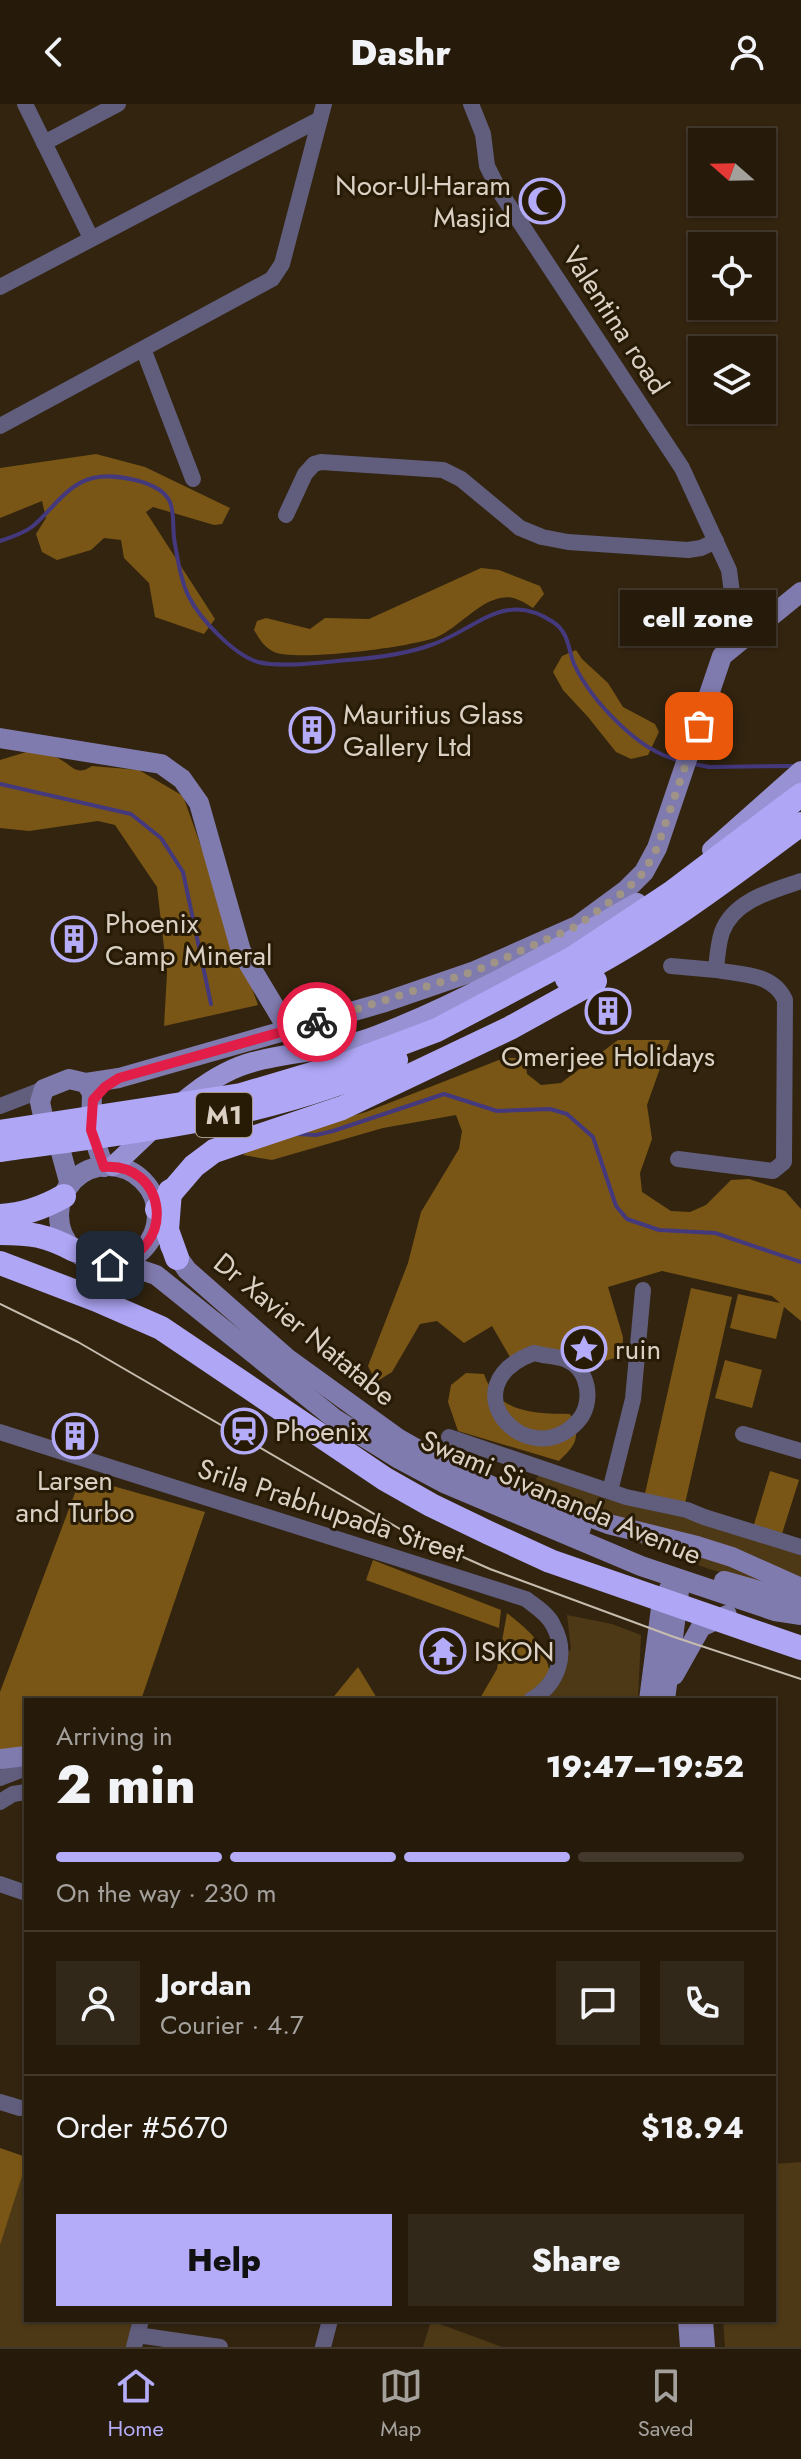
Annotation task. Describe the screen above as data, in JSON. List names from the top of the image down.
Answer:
{
  "streets": {
    "highway": ["M1"],
    "main road": ["Dr Xavier Natatabe", "Swami Sivananda Avenue"],
    "street": ["Valentina road", "Srila Prabhupada Street"]
  },
  "crossings": [
    ["Dr Xavier Natatabe", "Swami Sivananda Avenue"]
  ],
  "places": {
    "mosque": ["Noor-Ul-Haram Masjid"],
    "other": ["cell zone"],
    "building": [
      "Mauritius Glass Gallery Ltd",
      "Phoenix Camp Mineral",
      "Omerjee Holidays",
      "Larsen and Turbo"
    ],
    "place": ["ruin"],
    "station": ["Phoenix"],
    "temple": ["ISKON"]
  },
  "north": "left",
  "page": {
    "header": "Dashr",
    "bubble": "cell zone",
    "heading": ["2 min", "Arriving in", "19:47–19:52"],
    "panel": [
      "Jordan",
      "Courier · 4.7",
      "Order #5670",
      "$18.94"
    ],
    "bar": "On the way · 230 m",
    "buttons": ["Help", "Share"],
    "tabs": ["Home", "Map", "Saved"]
  }
}
